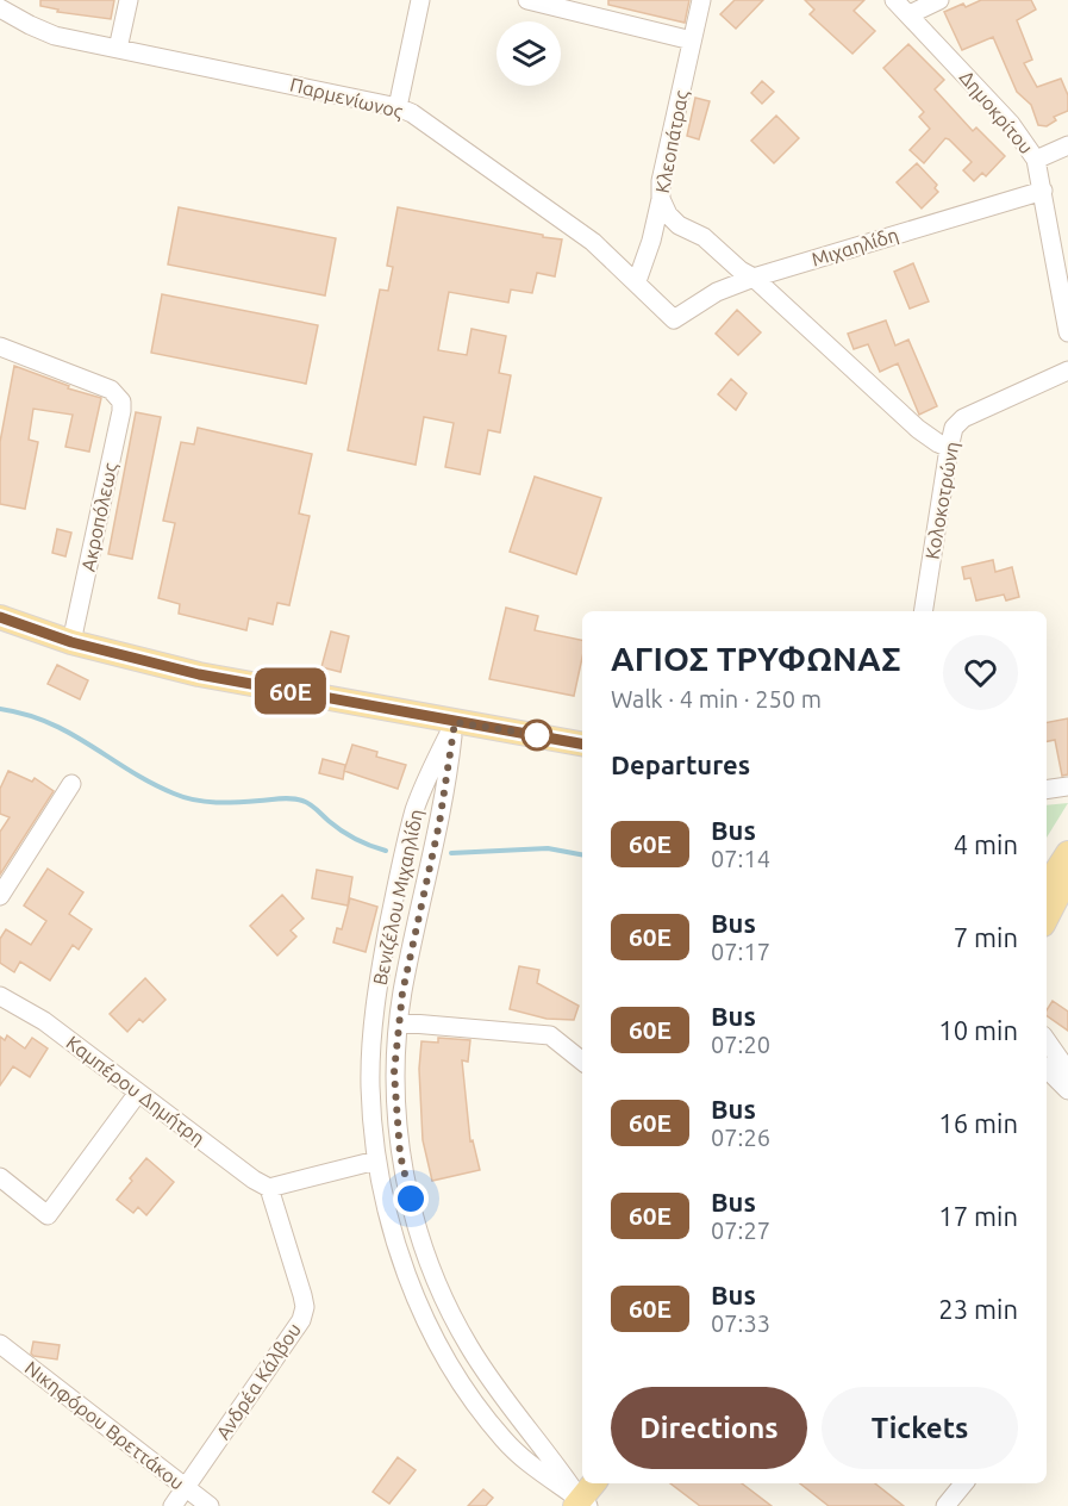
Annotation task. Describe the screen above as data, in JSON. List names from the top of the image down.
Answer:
{
  "streets": {
    "street": [
      "Παρμενίωνος",
      "Δημοκρίτου",
      "Κλεοπάτρας",
      "Μιχαηλίδη",
      "Κολοκοτρώνη",
      "Ακροπόλεως",
      "Βενιζέλου Μιχαηλίδη",
      "Καμπέρου Δημήτρη",
      "Ανδρέα Κάλβου",
      "Νικηφόρου Βρεττάκου"
    ]
  },
  "crossings": [
    ["Παρμενίωνος", "Κλεοπάτρας"],
    ["Παρμενίωνος", "Μιχαηλίδη"],
    ["Δημοκρίτου", "Μιχαηλίδη"],
    ["Καμπέρου Δημήτρη", "Ανδρέα Κάλβου"],
    ["Ανδρέα Κάλβου", "Νικηφόρου Βρεττάκου"]
  ],
  "lines": ["bus line 60Ε"],
  "page": {
    "on_map": "60Ε",
    "heading": [
      ["ΑΓΙΟΣ ΤΡΥΦΩΝΑΣ", "Walk · 4 min · 250 m"],
      "Departures"
    ],
    "list": [
      {
        "mark": "60Ε",
        "name": "Bus",
        "note": "07:14",
        "value": "4 min"
      },
      {
        "mark": "60Ε",
        "name": "Bus",
        "note": "07:17",
        "value": "7 min"
      },
      {
        "mark": "60Ε",
        "name": "Bus",
        "note": "07:20",
        "value": "10 min"
      },
      {
        "mark": "60Ε",
        "name": "Bus",
        "note": "07:26",
        "value": "16 min"
      },
      {
        "mark": "60Ε",
        "name": "Bus",
        "note": "07:27",
        "value": "17 min"
      },
      {
        "mark": "60Ε",
        "name": "Bus",
        "note": "07:33",
        "value": "23 min"
      }
    ],
    "buttons": ["Directions", "Tickets"]
  }
}
